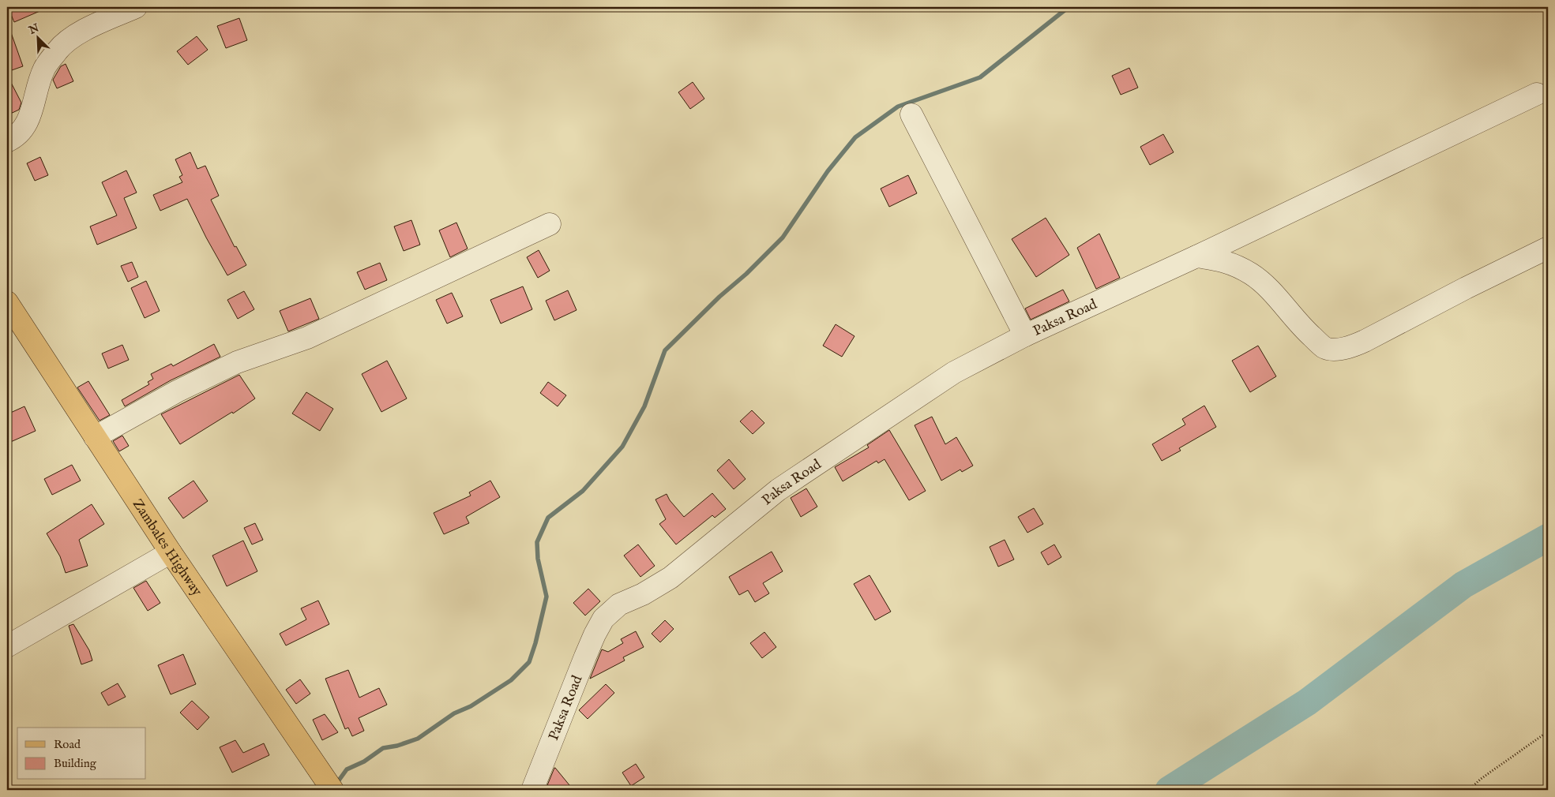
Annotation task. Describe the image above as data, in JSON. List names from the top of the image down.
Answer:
{
  "streets": {
    "main road": ["Zambales Highway"],
    "street": ["Paksa Road"]
  },
  "legend": ["Road", "Building"],
  "north": "top left"
}
